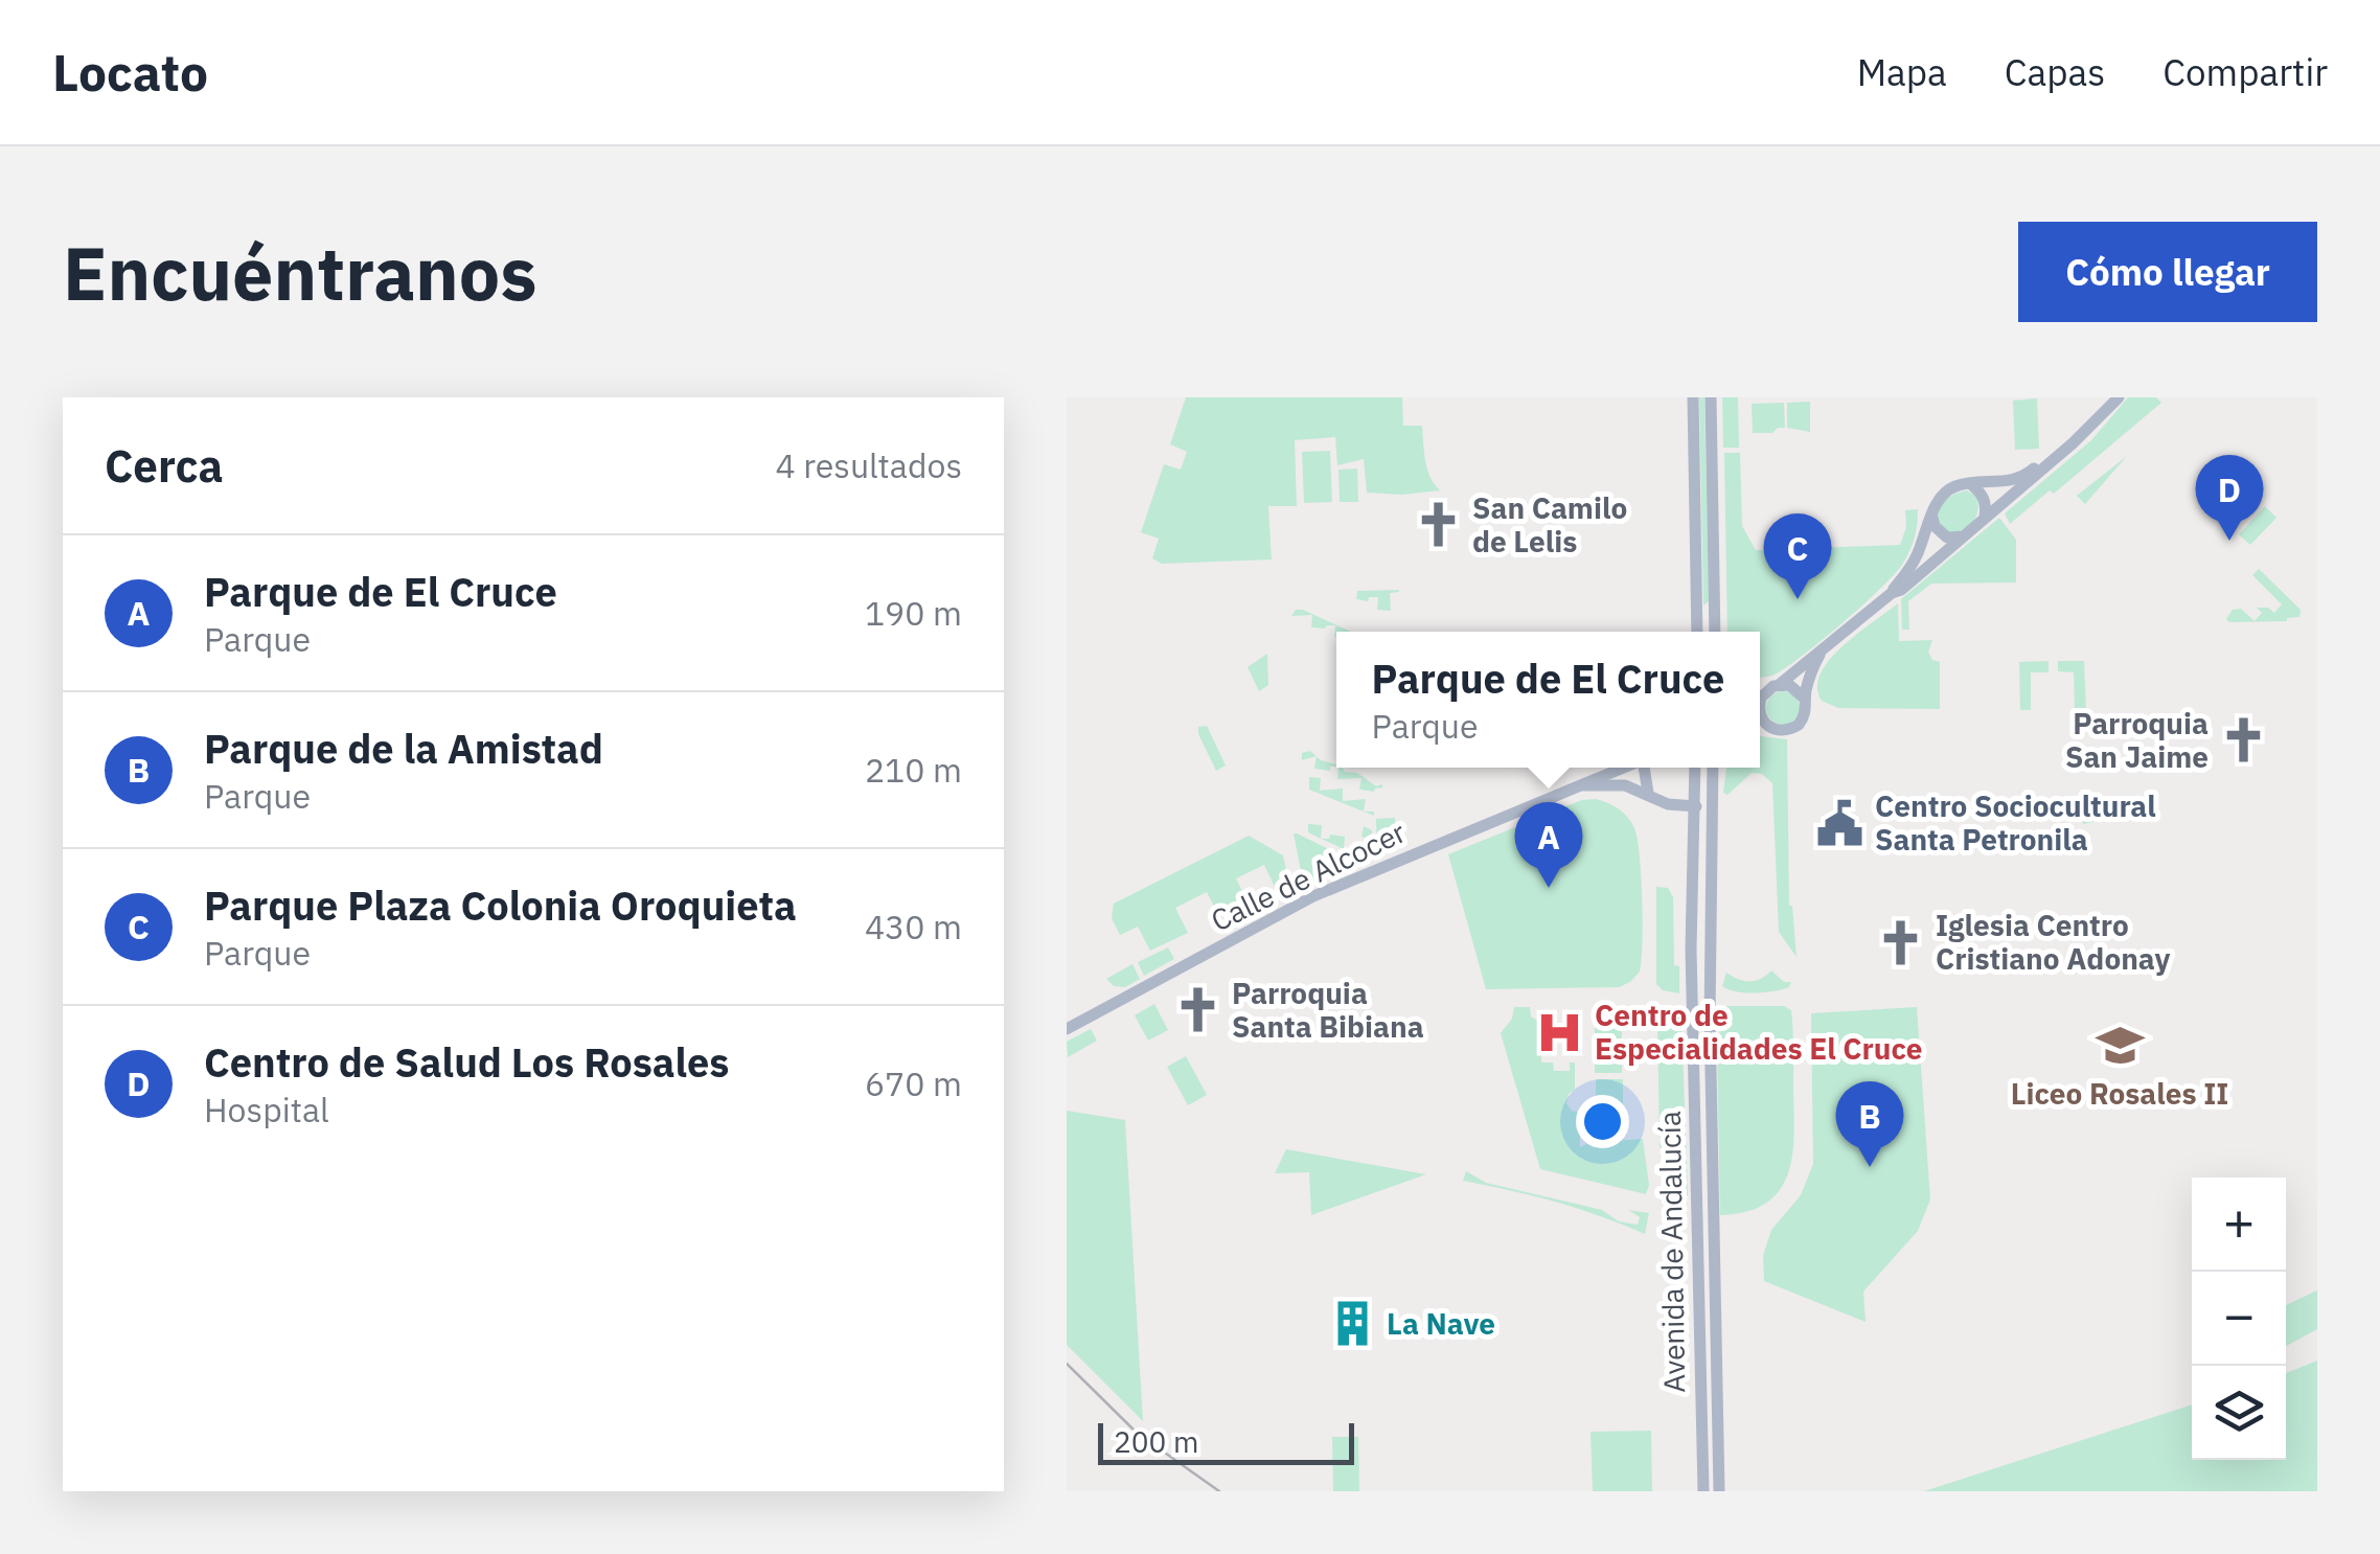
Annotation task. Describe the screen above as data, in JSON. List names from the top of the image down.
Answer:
{
  "streets": {
    "main road": ["Calle de Alcocer", "Avenida de Andalucía"]
  },
  "crossings": [
    ["Calle de Alcocer", "Avenida de Andalucía"]
  ],
  "places": {
    "church": [
      "San Camilo de Lelis",
      "Parroquia San Jaime",
      "Iglesia Centro Cristiano Adonay",
      "Parroquia Santa Bibiana"
    ],
    "public building": ["Centro Sociocultural Santa Petronila"],
    "hospital": ["Centro de Especialidades El Cruce"],
    "school or university": ["Liceo Rosales II"],
    "building": ["La Nave"]
  },
  "scale_bar": "200 m",
  "page": {
    "header": "Locato",
    "nav": ["Mapa", "Capas", "Compartir"],
    "buttons": "Cómo llegar",
    "title": "Encuéntranos",
    "heading": ["Cerca", "4 resultados"],
    "pins": [
      "D",
      "C",
      "A",
      "B"
    ],
    "list": [
      {
        "mark": "A",
        "name": "Parque de El Cruce",
        "note": "Parque",
        "value": "190 m"
      },
      {
        "mark": "B",
        "name": "Parque de la Amistad",
        "note": "Parque",
        "value": "210 m"
      },
      {
        "mark": "C",
        "name": "Parque Plaza Colonia Oroquieta",
        "note": "Parque",
        "value": "430 m"
      },
      {
        "mark": "D",
        "name": "Centro de Salud Los Rosales",
        "note": "Hospital",
        "value": "670 m"
      }
    ],
    "popup": ["Parque de El Cruce", "Parque"],
    "map_buttons": ["+", "−"],
    "scale": "200 m"
  }
}
